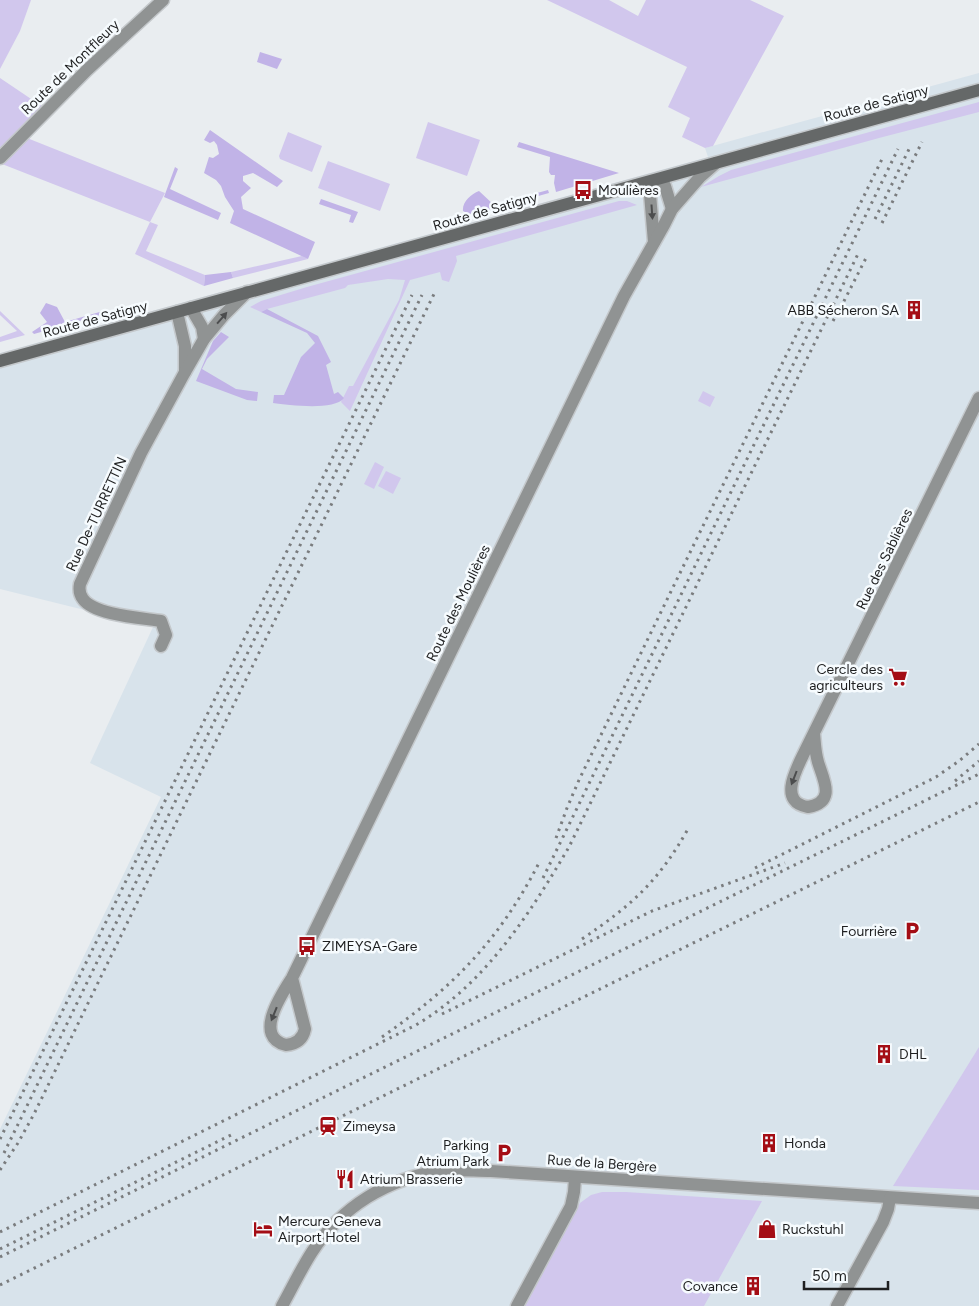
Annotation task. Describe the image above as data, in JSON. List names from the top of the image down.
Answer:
{
  "streets": {
    "street": [
      "Route de Montfleury",
      "Route de Satigny",
      "Rue De-TURRETTIN",
      "Rue des Sablières",
      "Route des Moulières",
      "Rue de la Bergère"
    ]
  },
  "crossings": [
    ["Route de Satigny", "Rue De-TURRETTIN"]
  ],
  "places": {
    "bus stop": ["Moulières", "ZIMEYSA-Gare"],
    "building": [
      "ABB Sécheron SA",
      "DHL",
      "Honda",
      "Covance"
    ],
    "supermarket": ["Cercle des agriculteurs"],
    "parking": ["Fourrière", "Parking Atrium Park"],
    "station": ["Zimeysa"],
    "restaurant": ["Atrium Brasserie"],
    "hotel": ["Mercure Geneva Airport Hotel"],
    "shop": ["Ruckstuhl"]
  },
  "scale_bar": "50 m"
}
